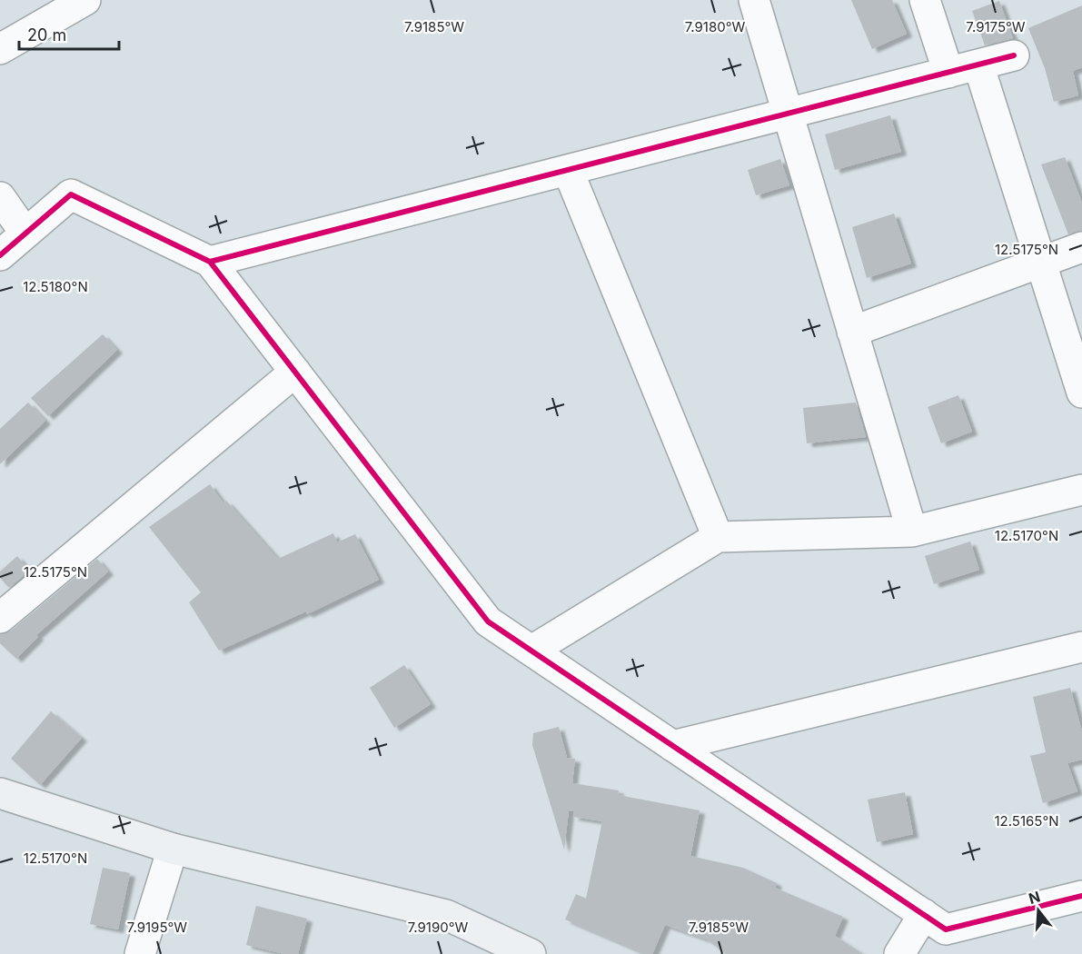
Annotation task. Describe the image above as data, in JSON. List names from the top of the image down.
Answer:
{
  "scale_bar": "20 m",
  "north": "top",
  "coordinates": [
    "7.9175°W",
    "7.9185°W",
    "7.9180°W",
    "12.5175°N",
    "12.5180°N",
    "12.5170°N",
    "12.5165°N",
    "7.9195°W",
    "7.9190°W"
  ]
}
